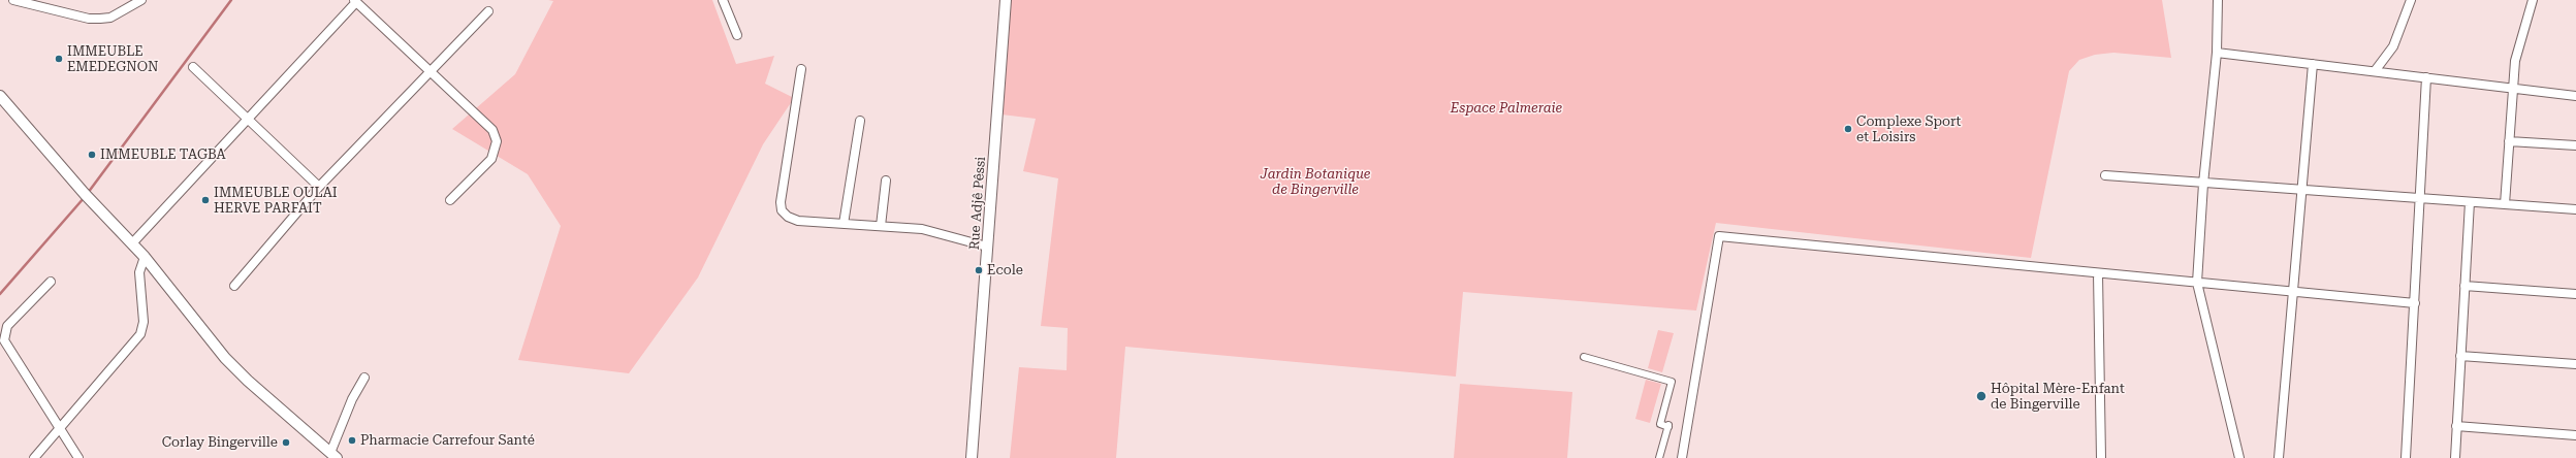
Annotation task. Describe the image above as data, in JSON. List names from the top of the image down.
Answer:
{
  "streets": {
    "street": ["Rue Adjê Pêssi"]
  },
  "parks": ["Espace Palmeraie", "Jardin Botanique de Bingerville"],
  "places": [
    "IMMEUBLE EMEDEGNON",
    "Complexe Sport et Loisirs",
    "IMMEUBLE TAGBA",
    "IMMEUBLE OULAI HERVE PARFAIT",
    "Ecole",
    "Hôpital Mère-Enfant de Bingerville",
    "Pharmacie Carrefour Santé",
    "Corlay Bingerville"
  ]
}
